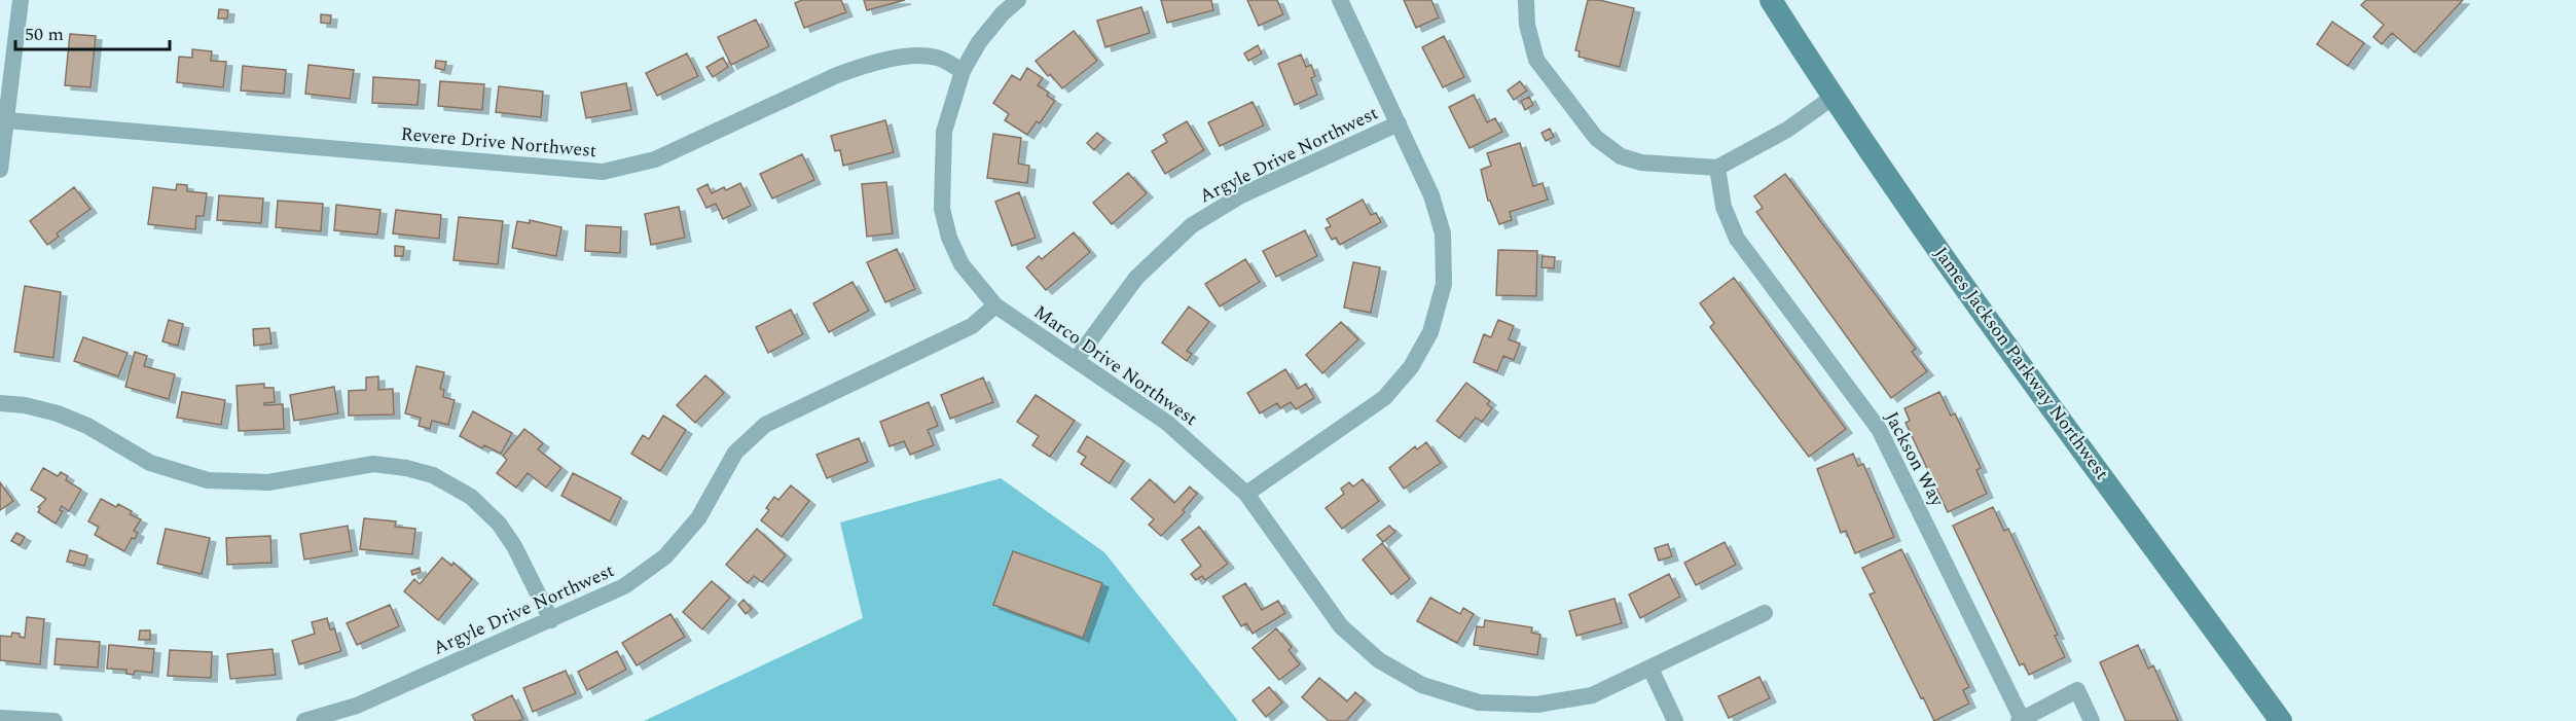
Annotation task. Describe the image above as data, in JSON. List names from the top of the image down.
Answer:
{
  "streets": {
    "main road": ["James Jackson Parkway Northwest"],
    "street": [
      "Revere Drive Northwest",
      "Argyle Drive Northwest",
      "Marco Drive Northwest",
      "Jackson Way"
    ]
  },
  "crossings": [
    ["Revere Drive Northwest", "Marco Drive Northwest"],
    ["Argyle Drive Northwest", "Marco Drive Northwest"]
  ],
  "scale_bar": "50 m"
}
